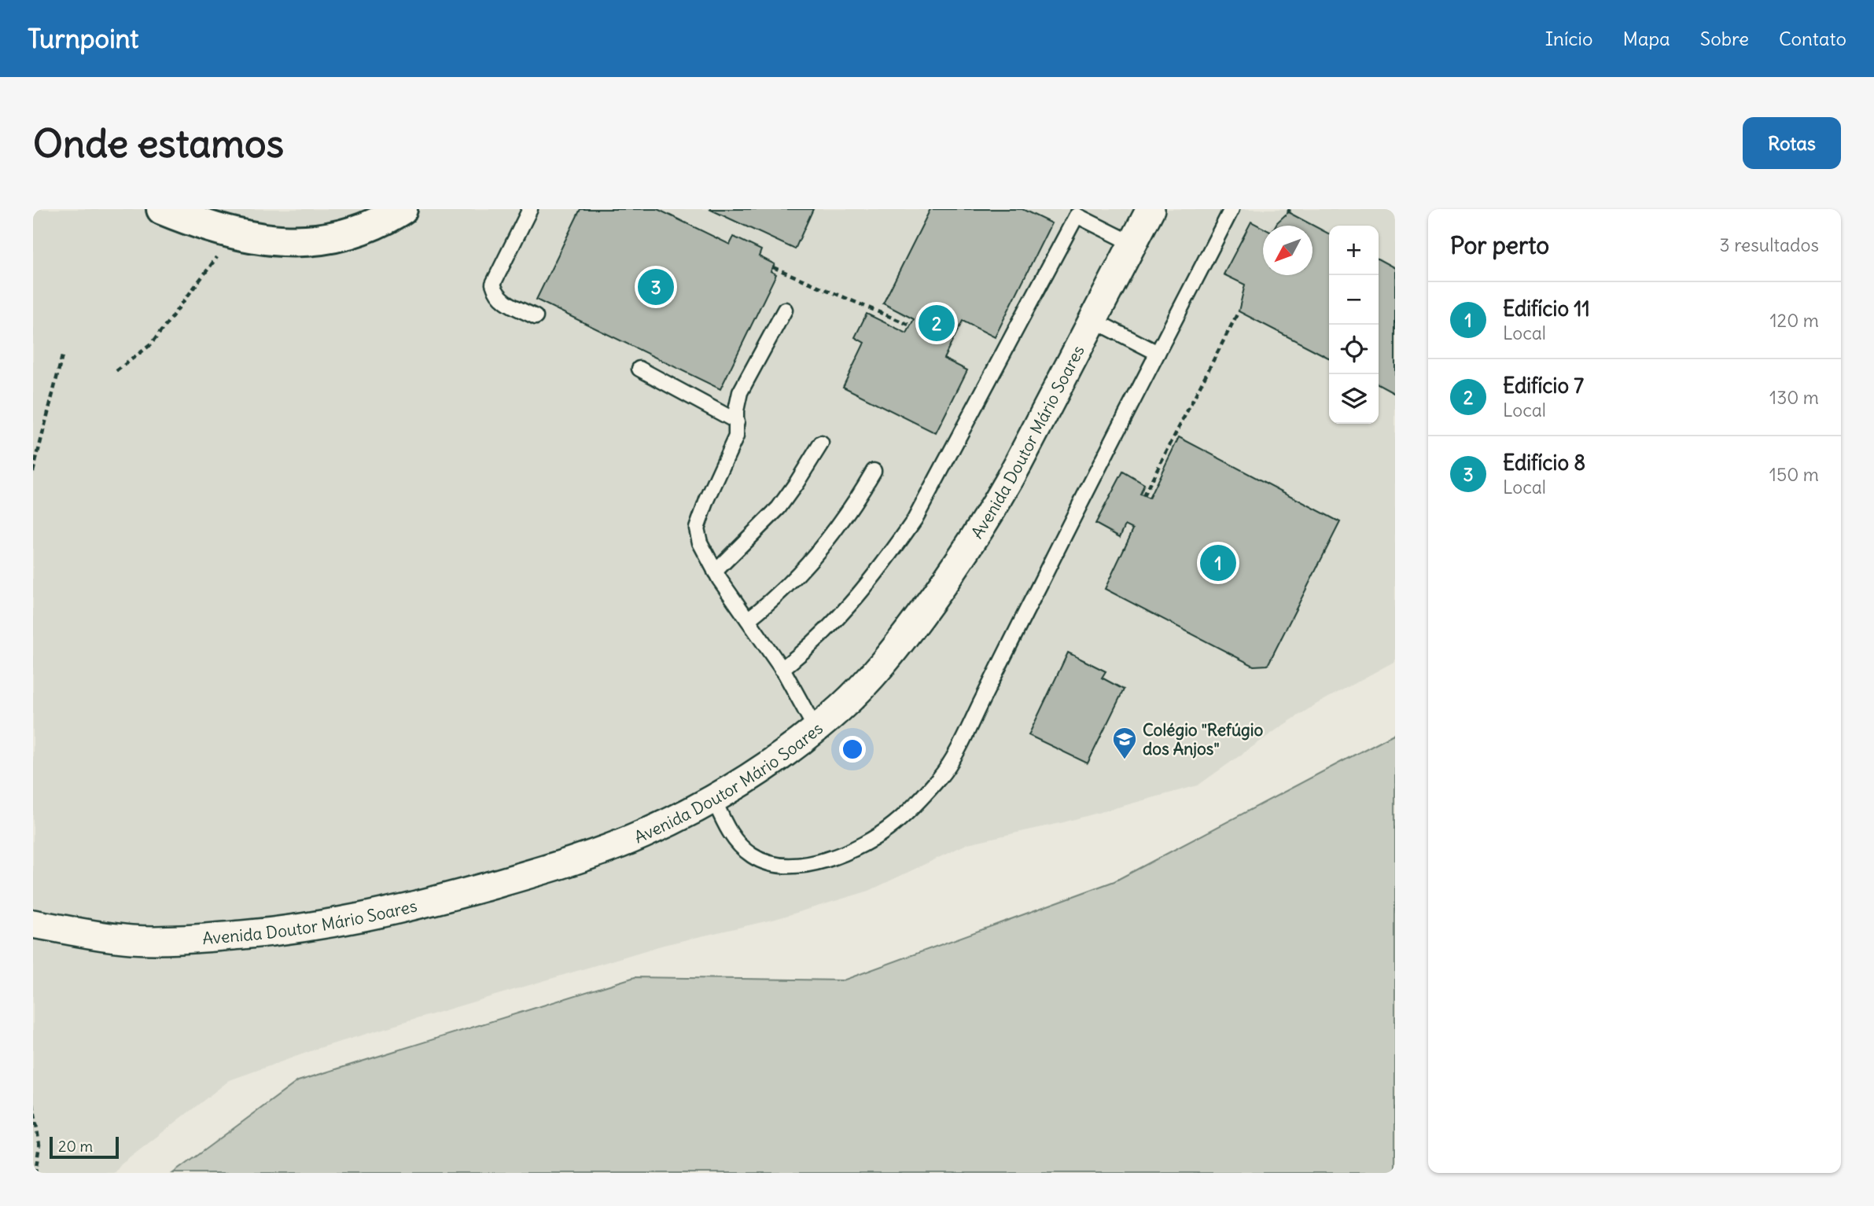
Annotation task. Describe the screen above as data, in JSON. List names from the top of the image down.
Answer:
{
  "streets": {
    "street": ["Avenida Doutor Mário Soares"]
  },
  "places": {
    "school or university": ["Colégio \"Refúgio dos Anjos\""]
  },
  "scale_bar": "20 m",
  "north": "bottom left",
  "page": {
    "header": "Turnpoint",
    "nav": [
      "Início",
      "Mapa",
      "Sobre",
      "Contato"
    ],
    "buttons": "Rotas",
    "title": "Onde estamos",
    "heading": ["Por perto", "3 resultados"],
    "map_buttons": ["+", "−"],
    "pins": ["3", "2", "1"],
    "list": [
      {
        "mark": "1",
        "name": "Edifício 11",
        "note": "Local",
        "value": "120 m"
      },
      {
        "mark": "2",
        "name": "Edifício 7",
        "note": "Local",
        "value": "130 m"
      },
      {
        "mark": "3",
        "name": "Edifício 8",
        "note": "Local",
        "value": "150 m"
      }
    ],
    "scale": "20 m"
  }
}
